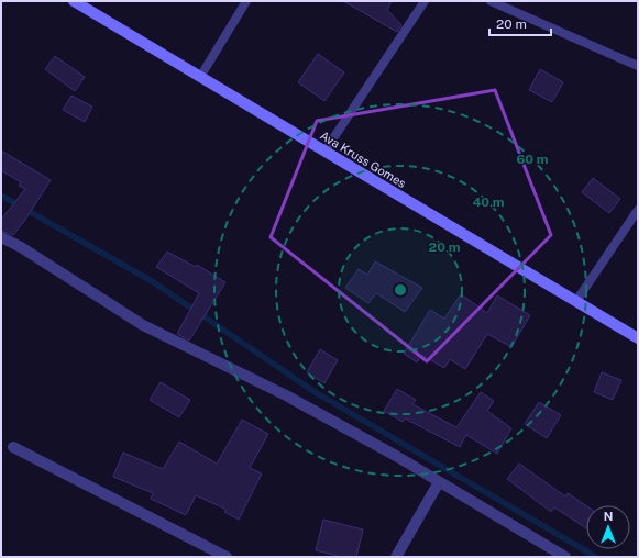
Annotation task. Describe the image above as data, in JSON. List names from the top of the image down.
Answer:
{
  "streets": {
    "street": ["Ava Kruss Gomes"]
  },
  "scale_bar": "20 m",
  "north": "top",
  "rings": ["60 m", "40 m", "20 m"]
}
